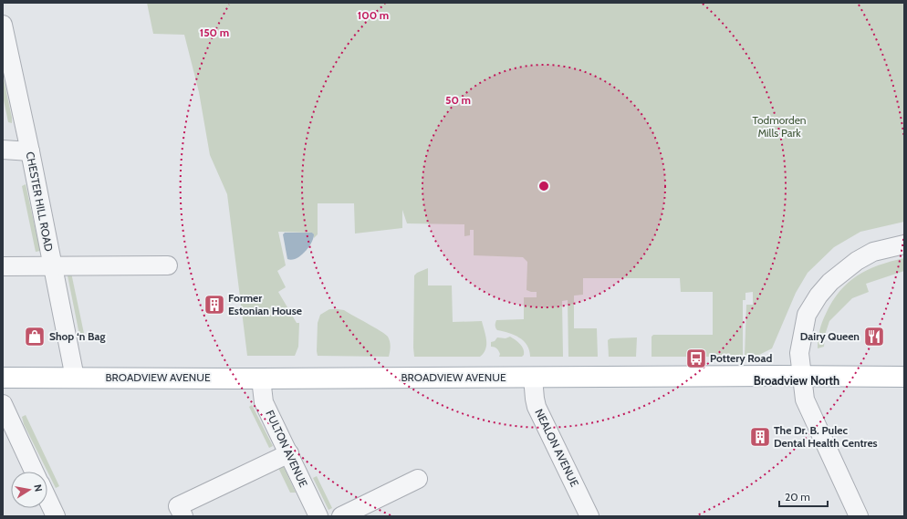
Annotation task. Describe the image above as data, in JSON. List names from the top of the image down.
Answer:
{
  "streets": {
    "main road": ["BROADVIEW AVENUE"],
    "street": ["CHESTER HILL ROAD", "NEALON AVENUE", "FULTON AVENUE"]
  },
  "crossings": [
    ["CHESTER HILL ROAD", "BROADVIEW AVENUE"],
    ["BROADVIEW AVENUE", "NEALON AVENUE"],
    ["BROADVIEW AVENUE", "FULTON AVENUE"]
  ],
  "districts": ["Broadview North"],
  "parks": ["Todmorden Mills Park"],
  "places": {
    "building": ["Former Estonian House", "The Dr. B. Pulec Dental Health Centres"],
    "shop": ["Shop ‘n Bag"],
    "restaurant": ["Dairy Queen"],
    "bus stop": ["Pottery Road"]
  },
  "scale_bar": "20 m",
  "north": "right",
  "rings": ["100 m", "150 m", "50 m"]
}
